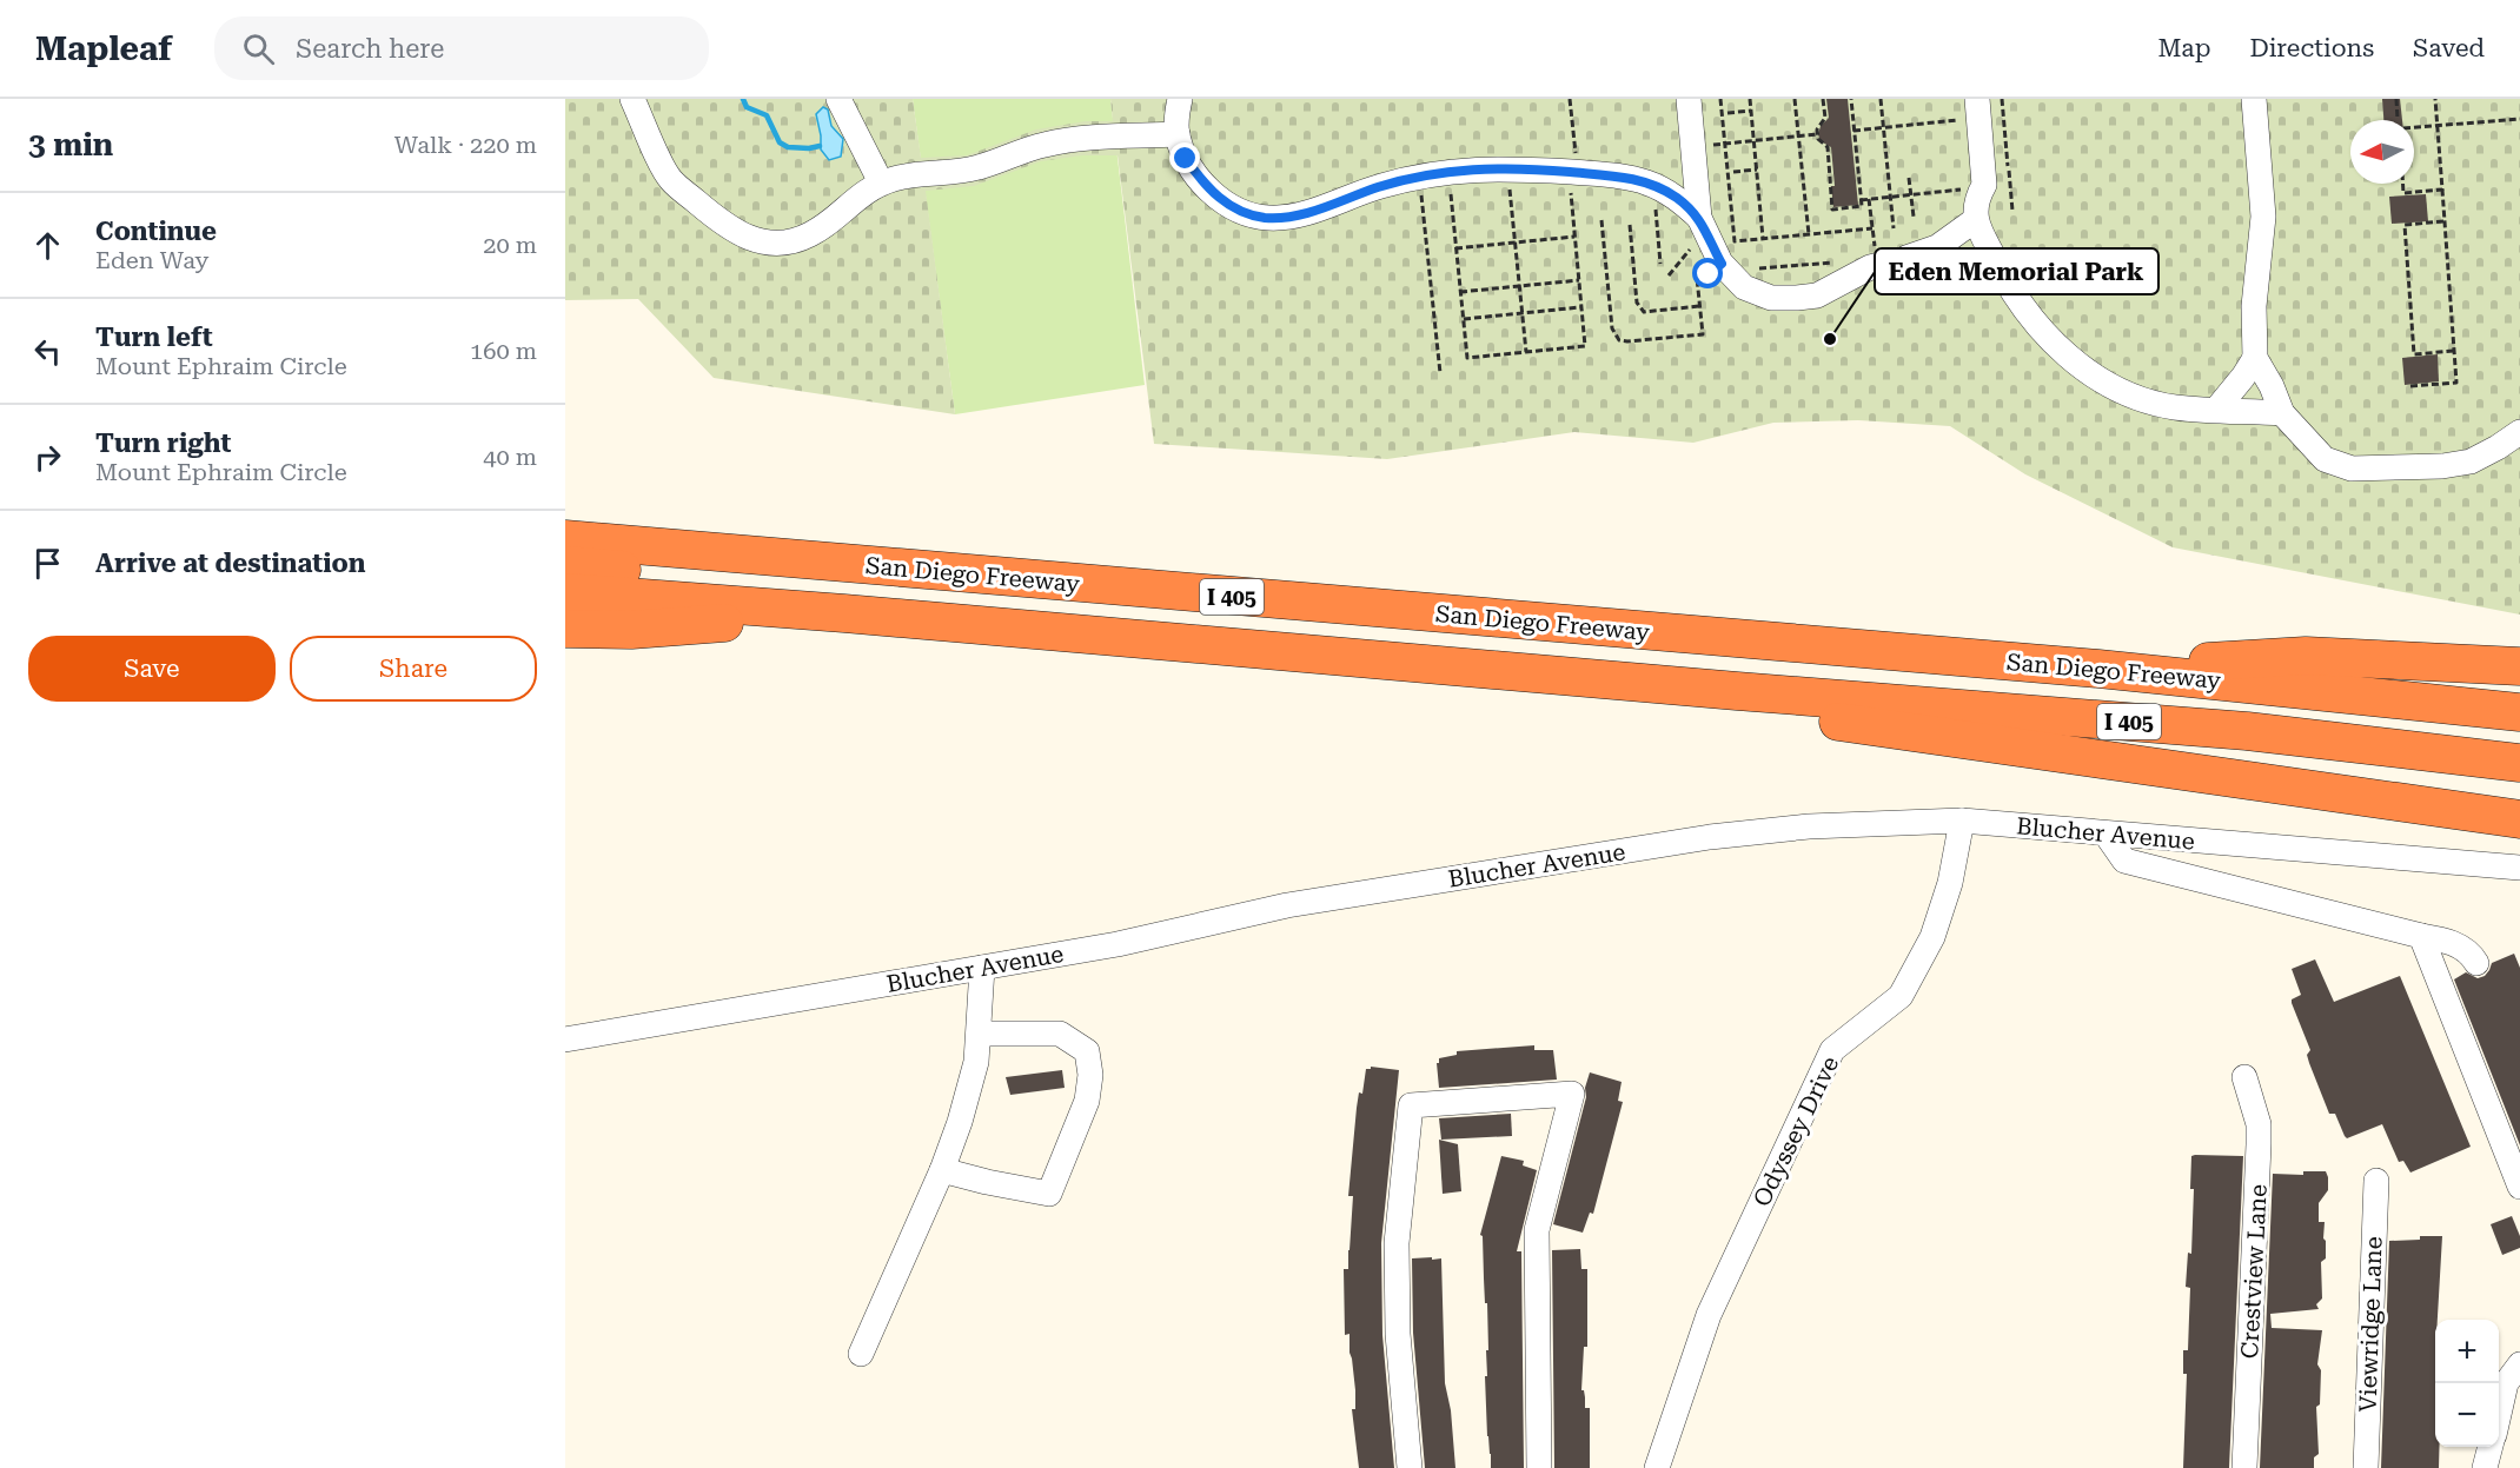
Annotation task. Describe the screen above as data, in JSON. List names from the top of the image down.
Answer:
{
  "streets": {
    "highway": ["San Diego Freeway", "I 405"],
    "street": [
      "Blucher Avenue",
      "Odyssey Drive",
      "Crestview Lane",
      "Viewridge Lane"
    ]
  },
  "crossings": [
    ["Blucher Avenue", "Odyssey Drive"]
  ],
  "places": ["Eden Memorial Park"],
  "north": "left",
  "page": {
    "header": "Mapleaf",
    "search": "Search here",
    "nav": ["Map", "Directions", "Saved"],
    "heading": ["3 min", "Walk · 220 m"],
    "list": [
      ["Continue", "Eden Way", "20 m"],
      ["Turn left", "Mount Ephraim Circle", "160 m"],
      ["Turn right", "Mount Ephraim Circle", "40 m"],
      "Arrive at destination"
    ],
    "buttons": ["Save", "Share"],
    "map_buttons": ["+", "−"]
  }
}
